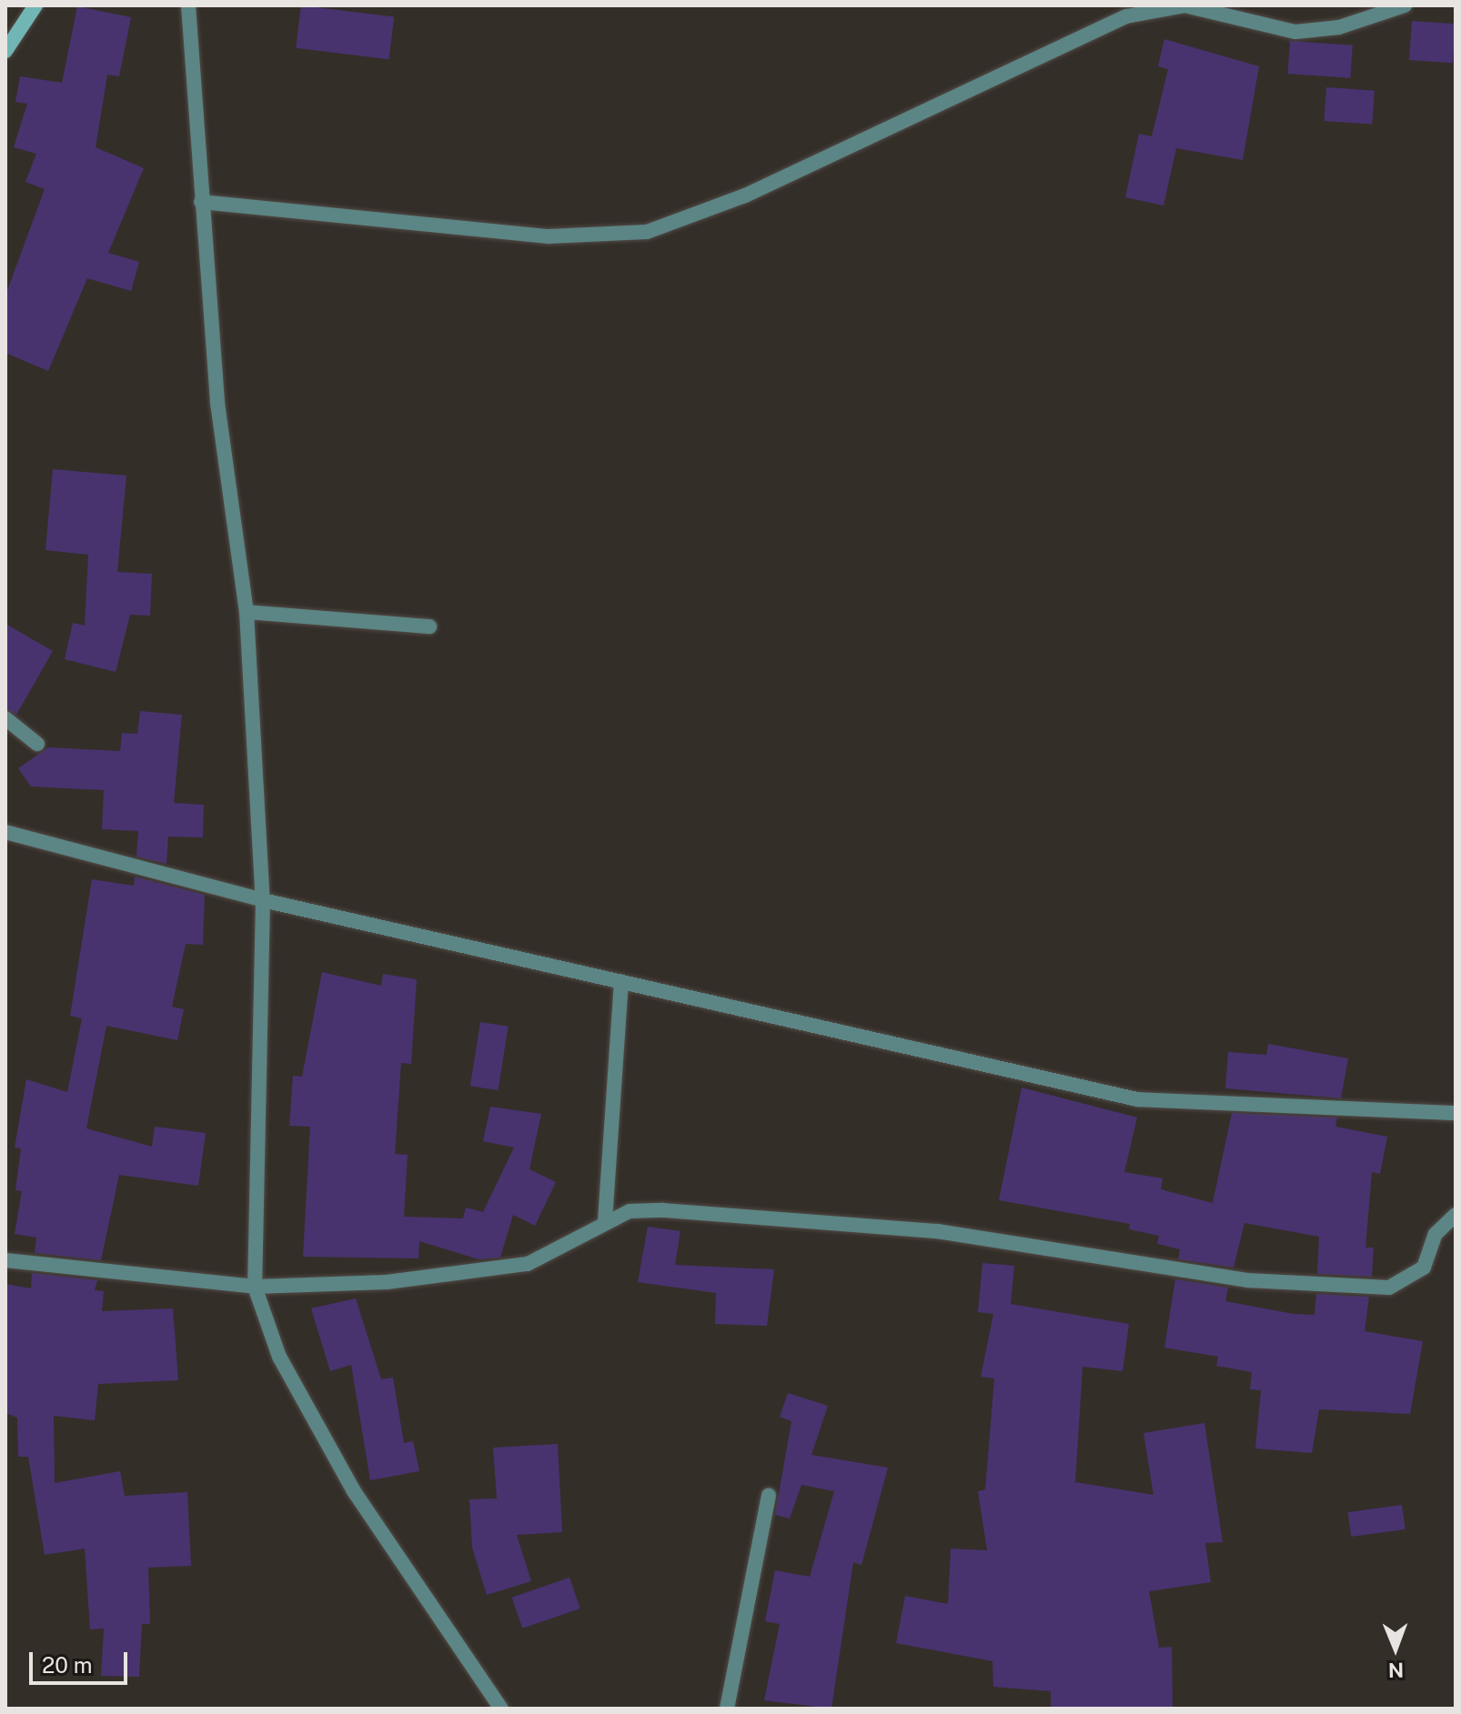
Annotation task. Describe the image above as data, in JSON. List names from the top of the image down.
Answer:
{
  "scale_bar": "20 m",
  "north": "bottom"
}
